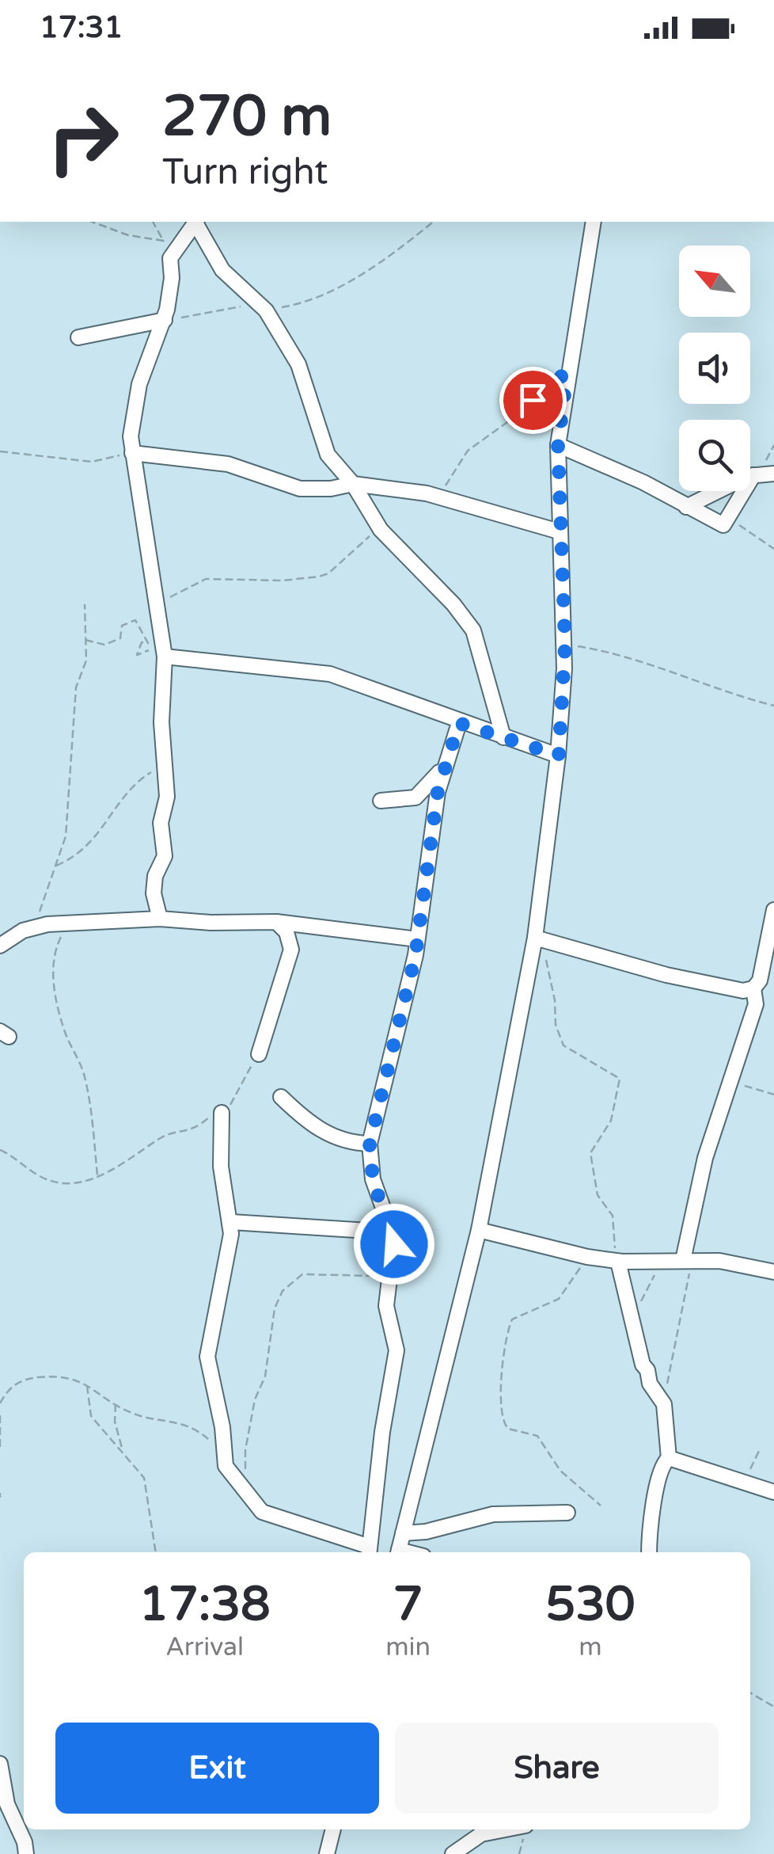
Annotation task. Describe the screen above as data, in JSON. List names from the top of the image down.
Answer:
{
  "north": "top left",
  "page": {
    "status": "17:31",
    "turn": ["270 m", "Turn right"],
    "eta": [
      "17:38",
      "Arrival",
      "7",
      "min",
      "530",
      "m"
    ],
    "buttons": ["Exit", "Share"]
  }
}
